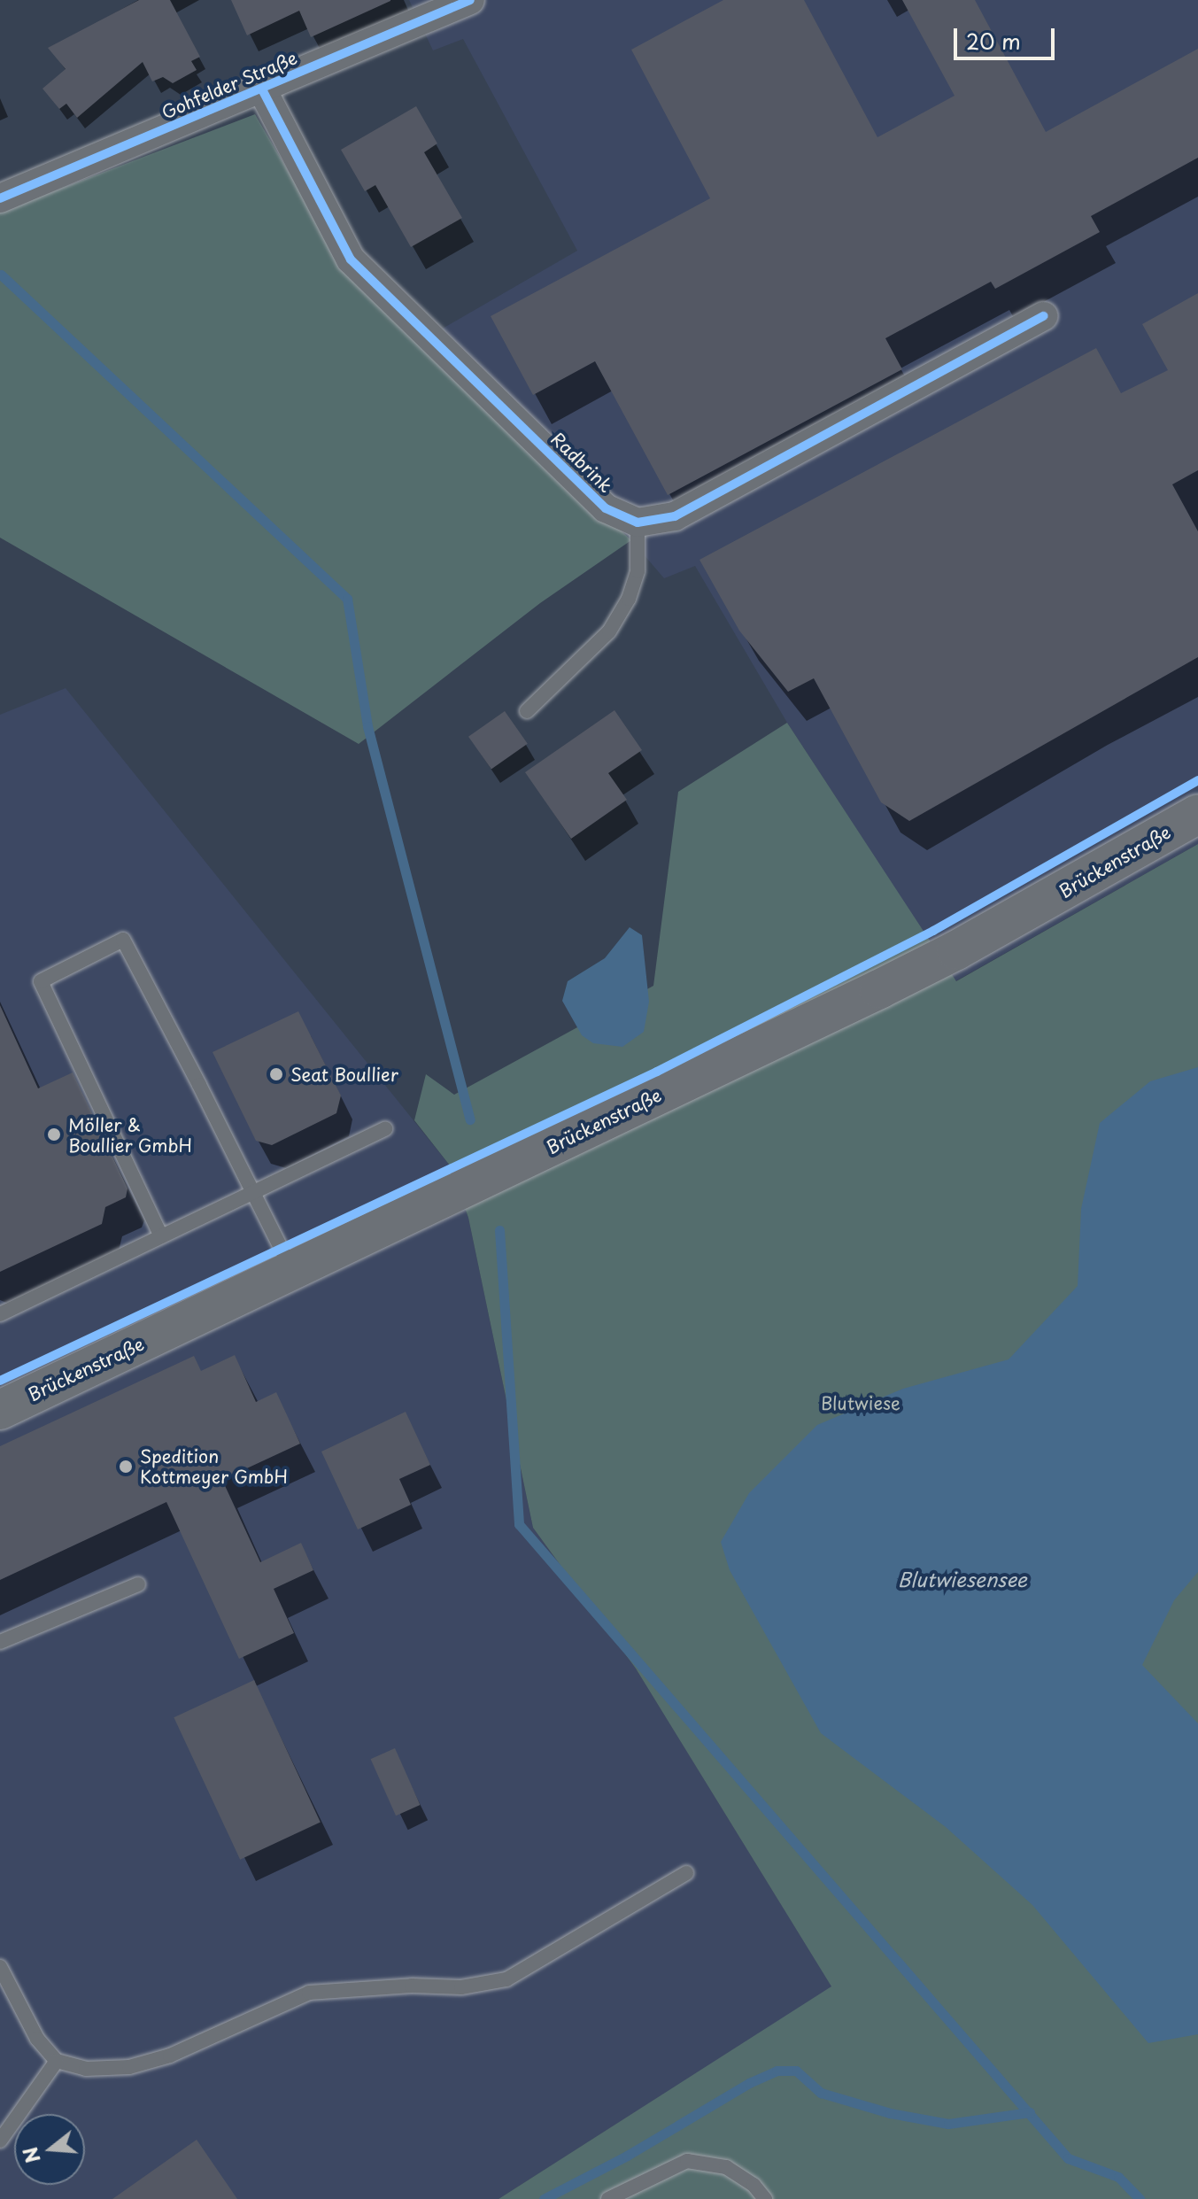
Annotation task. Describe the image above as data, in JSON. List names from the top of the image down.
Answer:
{
  "streets": {
    "main road": ["Brückenstraße"],
    "street": ["Gohfelder Straße", "Radbrink"]
  },
  "crossings": [
    ["Gohfelder Straße", "Radbrink"]
  ],
  "water": ["Blutwiesensee"],
  "parks": ["Blutwiese"],
  "places": ["Seat Boullier", "Möller & Boullier GmbH", "Spedition Kottmeyer GmbH"],
  "scale_bar": "20 m",
  "north": "left"
}
